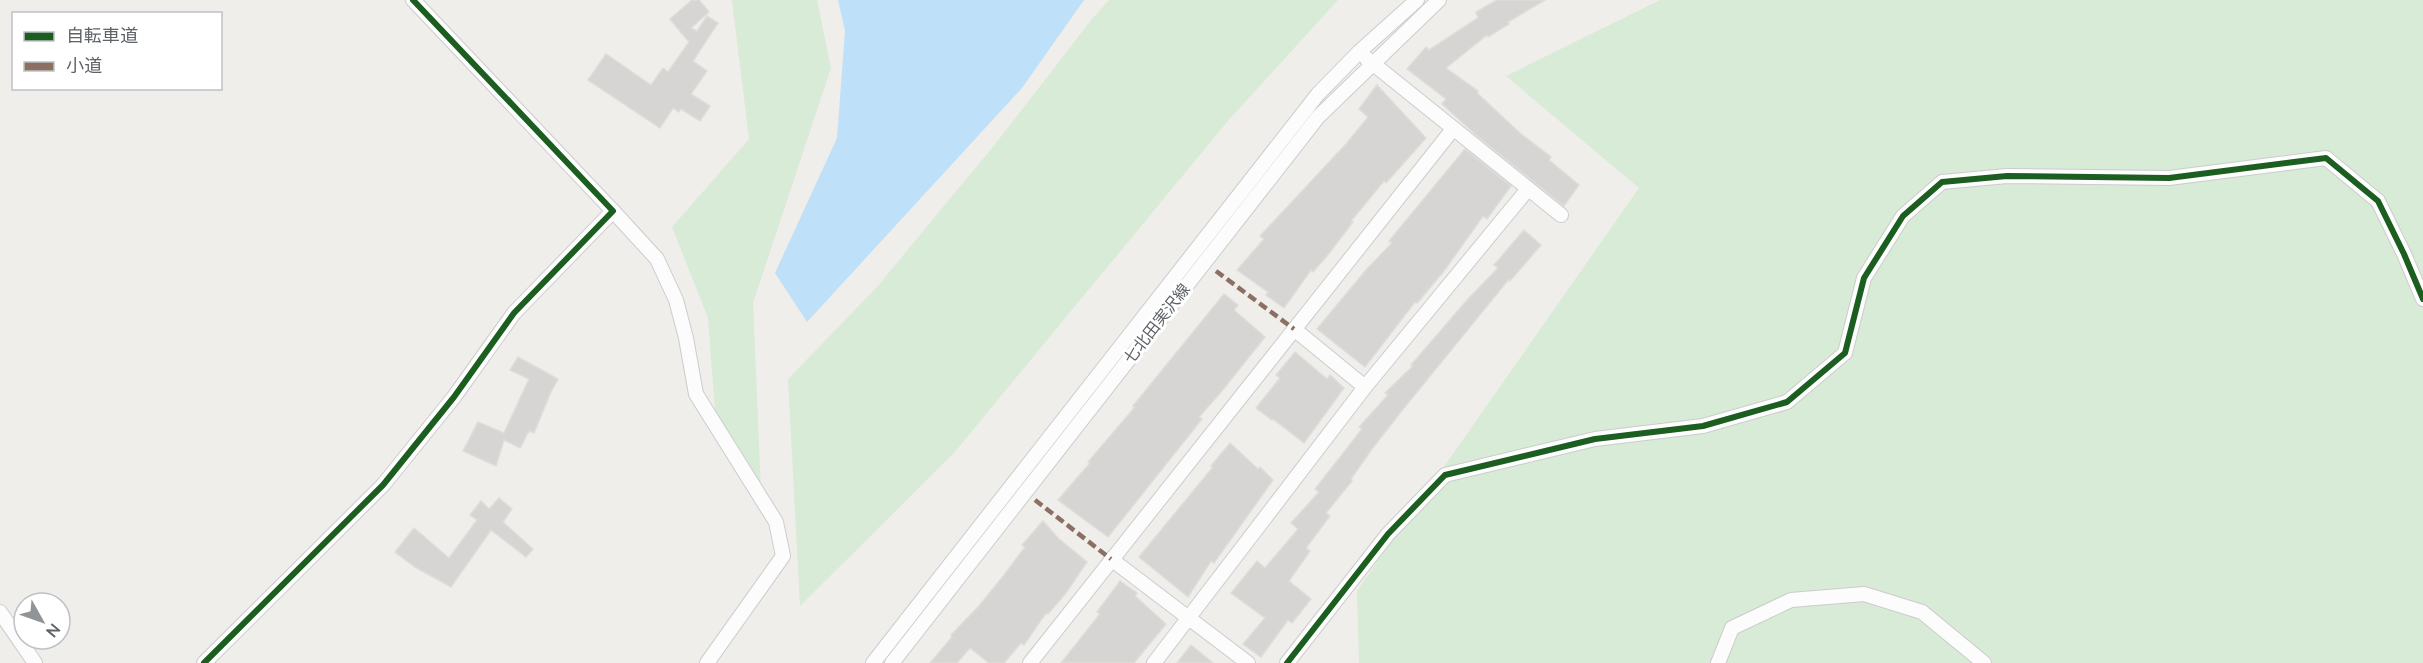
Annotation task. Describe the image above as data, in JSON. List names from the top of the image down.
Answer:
{
  "streets": {
    "street": ["七北田実沢線"]
  },
  "legend": ["自転車道", "小道"],
  "north": "bottom right"
}
